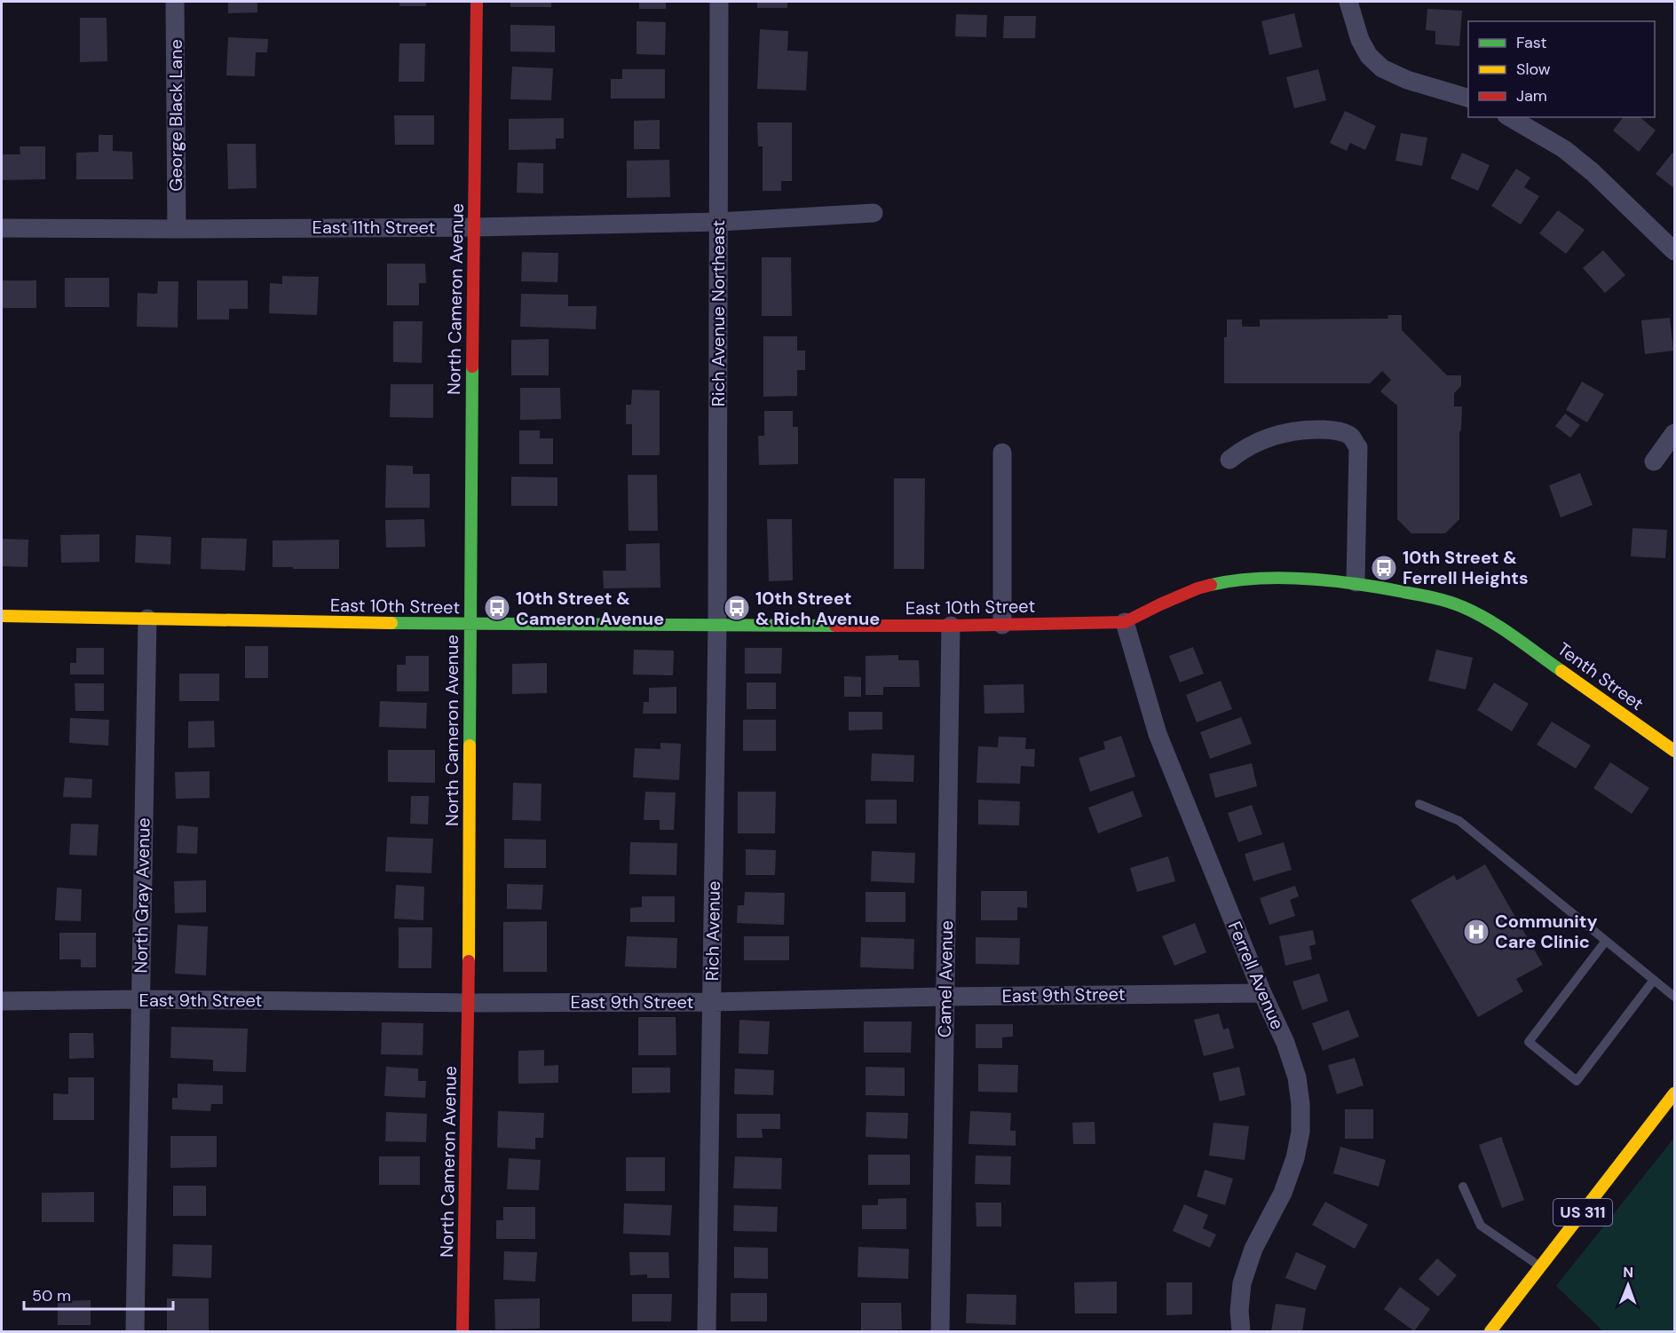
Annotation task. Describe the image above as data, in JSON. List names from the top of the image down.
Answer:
{
  "streets": {
    "street": [
      "George Black Lane",
      "East 11th Street",
      "North Cameron Avenue",
      "Rich Avenue Northeast",
      "East 10th Street",
      "Tenth Street",
      "North Gray Avenue",
      "Rich Avenue",
      "Ferrell Avenue",
      "Camel Avenue",
      "East 9th Street",
      "US 311"
    ]
  },
  "crossings": [
    ["George Black Lane", "East 11th Street"],
    ["East 11th Street", "North Cameron Avenue"],
    ["East 11th Street", "Rich Avenue Northeast"],
    ["North Cameron Avenue", "East 10th Street"],
    ["North Cameron Avenue", "East 9th Street"],
    ["Rich Avenue Northeast", "East 10th Street"],
    ["Rich Avenue Northeast", "Rich Avenue"],
    ["East 10th Street", "Tenth Street"],
    ["East 10th Street", "North Gray Avenue"],
    ["East 10th Street", "Rich Avenue"],
    ["East 10th Street", "Ferrell Avenue"],
    ["East 10th Street", "Camel Avenue"],
    ["North Gray Avenue", "East 9th Street"],
    ["Rich Avenue", "East 9th Street"],
    ["Ferrell Avenue", "East 9th Street"],
    ["Camel Avenue", "East 9th Street"]
  ],
  "places": {
    "bus stop": ["10th Street & Ferrell Heights", "10th Street & Cameron Avenue", "10th Street & Rich Avenue"],
    "hospital": ["Community Care Clinic"]
  },
  "legend": ["Fast", "Slow", "Jam"],
  "scale_bar": "50 m",
  "north": "top"
}
